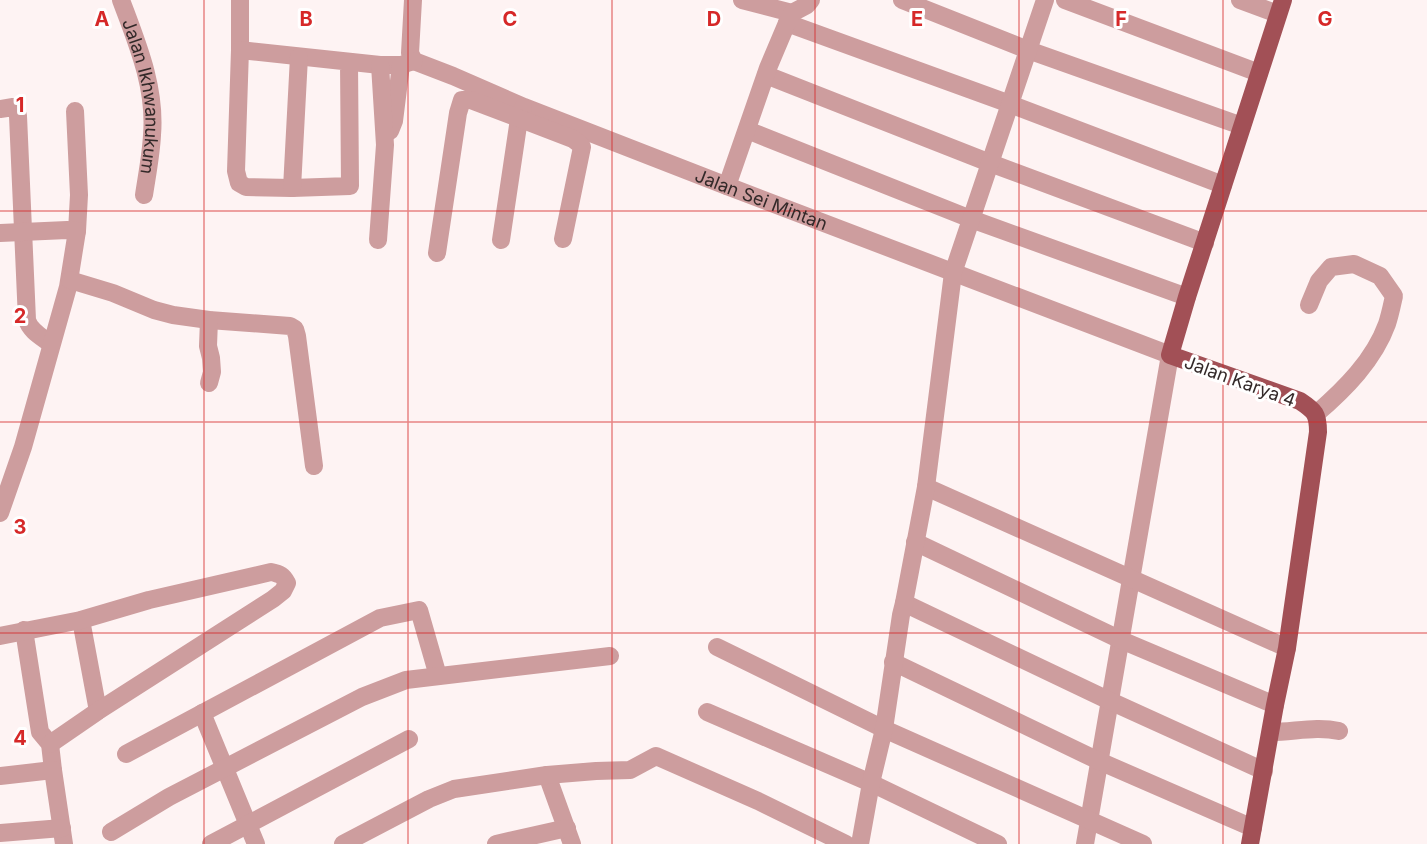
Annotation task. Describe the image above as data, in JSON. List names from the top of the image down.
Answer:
{
  "streets": {
    "main road": ["Jalan Karya 4"],
    "street": ["Jalan Ikhwanukum", "Jalan Sei Mintan"]
  },
  "crossings": [
    ["Jalan Sei Mintan", "Jalan Karya 4"]
  ],
  "grid": {
    "columns": [
      "A",
      "B",
      "C",
      "D",
      "E",
      "F",
      "G"
    ],
    "rows": [
      "1",
      "2",
      "3",
      "4"
    ]
  }
}
